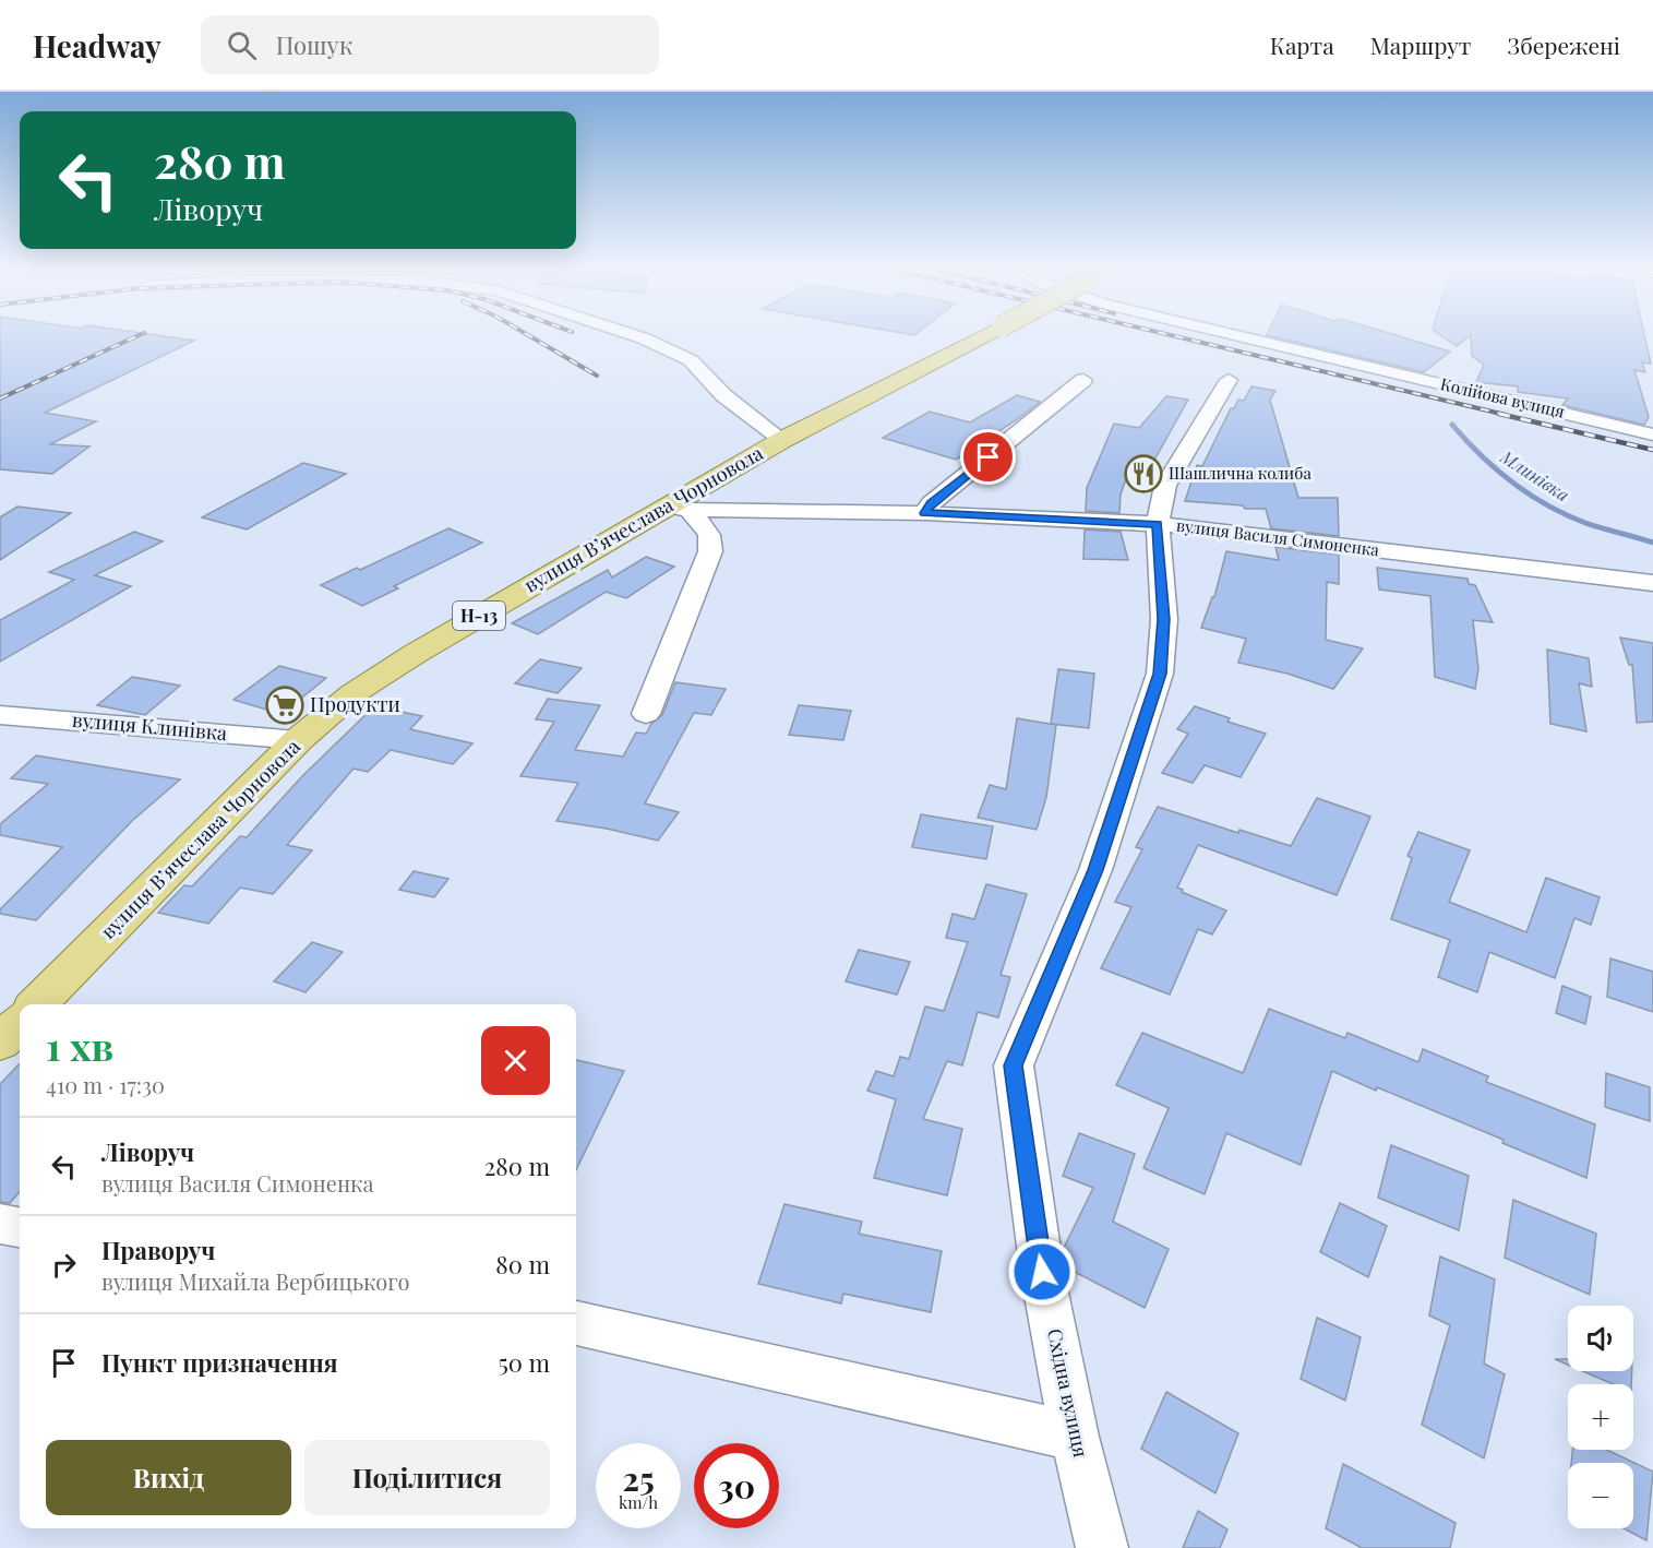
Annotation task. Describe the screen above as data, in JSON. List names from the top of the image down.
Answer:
{
  "streets": {
    "main road": ["вулиця Вʼячеслава Чорновола", "Н-13"],
    "street": [
      "Колійова вулиця",
      "вулиця Василя Симоненка",
      "вулиця Клинівка",
      "Східна вулиця"
    ]
  },
  "crossings": [
    ["вулиця Вʼячеслава Чорновола", "вулиця Василя Симоненка"],
    ["вулиця Вʼячеслава Чорновола", "вулиця Клинівка"],
    ["вулиця Василя Симоненка", "Східна вулиця"]
  ],
  "water": ["Млинівка"],
  "places": {
    "restaurant": ["Шашлична колиба"],
    "supermarket": ["Продукти"]
  },
  "page": {
    "header": "Headway",
    "search": "Пошук",
    "nav": ["Карта", "Маршрут", "Збережені"],
    "turn": ["280 m", "Ліворуч"],
    "heading": ["1 хв", "410 m · 17:30"],
    "list": [
      {
        "name": "Ліворуч",
        "note": "вулиця Василя Симоненка",
        "value": "280 m"
      },
      {
        "name": "Праворуч",
        "note": "вулиця Михайла Вербицького",
        "value": "80 m"
      },
      {
        "name": "Пункт призначення",
        "value": "50 m"
      }
    ],
    "map_buttons": ["+", "−"],
    "buttons": ["Вихід", "Поділитися"],
    "speed": "25 km/h",
    "limit": "30"
  }
}
